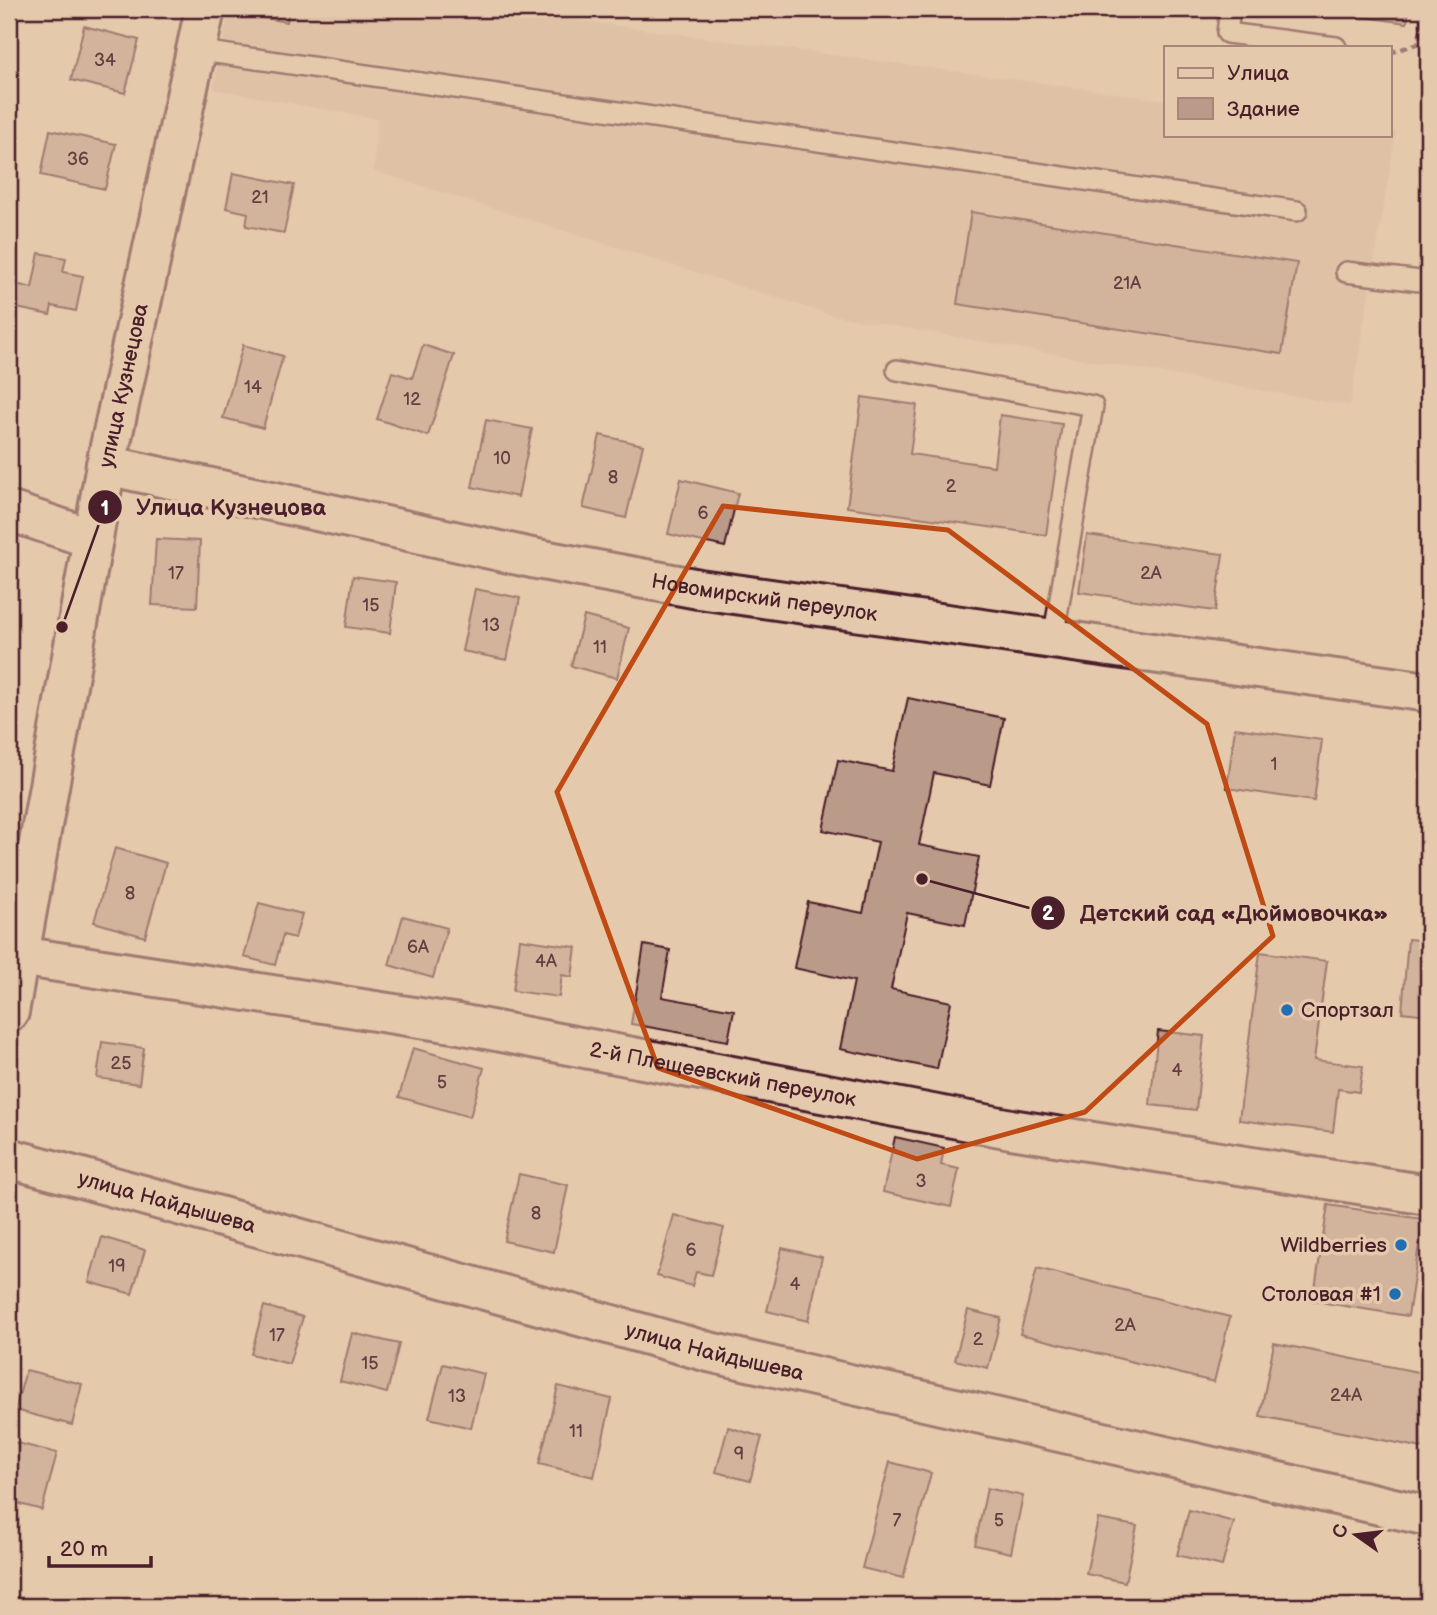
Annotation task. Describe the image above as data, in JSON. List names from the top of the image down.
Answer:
{
  "streets": {
    "street": [
      "улица Кузнецова",
      "Новомирский переулок",
      "2-й Плещеевский переулок",
      "улица Найдышева"
    ]
  },
  "crossings": [
    ["улица Кузнецова", "Новомирский переулок"],
    ["улица Кузнецова", "2-й Плещеевский переулок"]
  ],
  "places": [
    "Улица Кузнецова",
    "Детский сад «Дюймовочка»",
    "Спортзал",
    "Wildberries",
    "Столовая #1"
  ],
  "house_numbers": [
    "34",
    "36",
    "21",
    "21А",
    "14",
    "12",
    "10",
    "8",
    "2",
    "6",
    "17",
    "2А",
    "15",
    "13",
    "11",
    "1",
    "8",
    "6А",
    "4А",
    "25",
    "4",
    "5",
    "3",
    "8",
    "6",
    "19",
    "4",
    "2А",
    "17",
    "2",
    "15",
    "24А",
    "13",
    "11",
    "9",
    "7",
    "5"
  ],
  "legend": ["Улица", "Здание"],
  "scale_bar": "20 m",
  "north": "left"
}
